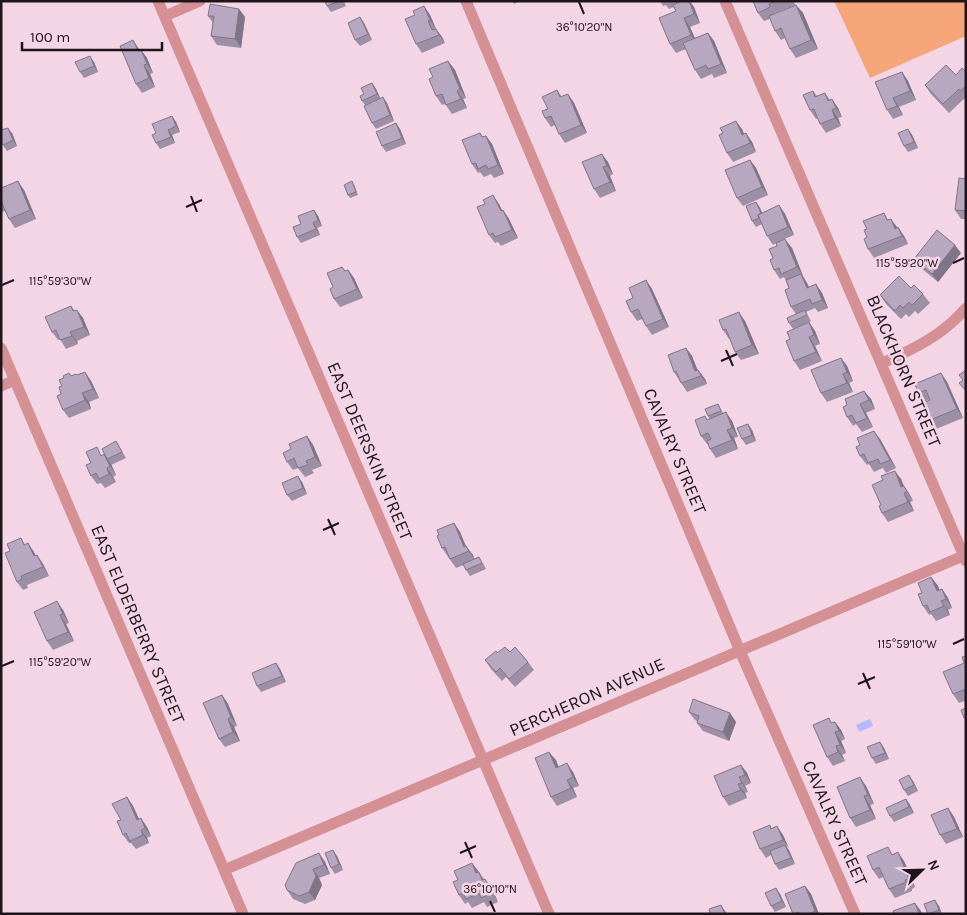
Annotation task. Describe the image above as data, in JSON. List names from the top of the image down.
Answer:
{
  "streets": {
    "street": [
      "BLACKHORN STREET",
      "EAST DEERSKIN STREET",
      "CAVALRY STREET",
      "EAST ELDERBERRY STREET",
      "PERCHERON AVENUE"
    ]
  },
  "crossings": [
    ["BLACKHORN STREET", "PERCHERON AVENUE"],
    ["EAST DEERSKIN STREET", "PERCHERON AVENUE"],
    ["CAVALRY STREET", "PERCHERON AVENUE"],
    ["EAST ELDERBERRY STREET", "PERCHERON AVENUE"]
  ],
  "scale_bar": "100 m",
  "north": "top right",
  "coordinates": [
    "36°10'20\"N",
    "115°59'20\"W",
    "115°59'30\"W",
    "115°59'10\"W",
    "36°10'10\"N"
  ]
}
